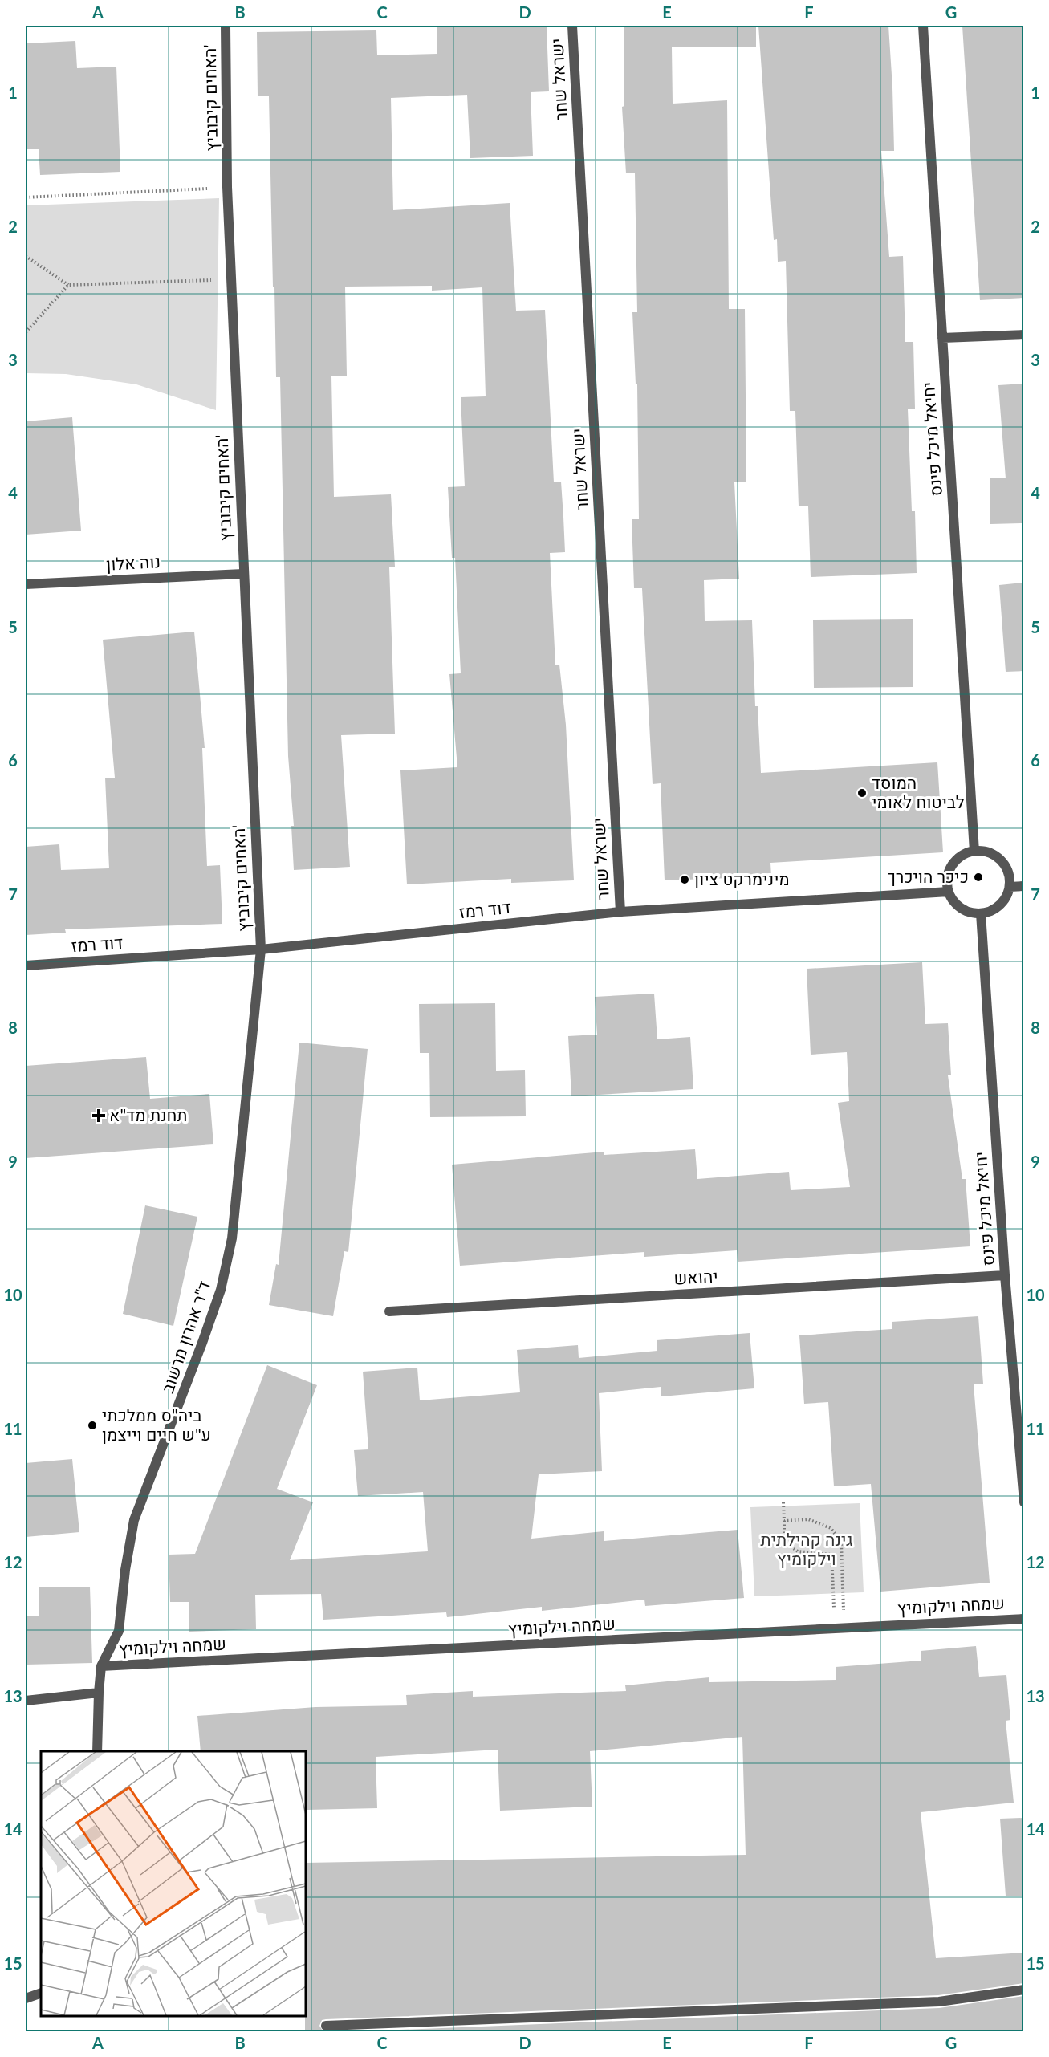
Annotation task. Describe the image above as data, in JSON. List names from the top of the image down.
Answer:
{
  "streets": {
    "street": [
      "ישראל שחר",
      "האחים קיבוביץ'",
      "יחיאל מיכל פינס",
      "נוה אלון",
      "דוד רמז",
      "יהואש",
      "ד\"ר אהרון מרשוב",
      "שמחה וילקומיץ"
    ]
  },
  "crossings": [
    ["ישראל שחר", "דוד רמז"],
    ["האחים קיבוביץ'", "נוה אלון"],
    ["האחים קיבוביץ'", "דוד רמז"],
    ["האחים קיבוביץ'", "ד\"ר אהרון מרשוב"],
    ["יחיאל מיכל פינס", "דוד רמז"],
    ["יחיאל מיכל פינס", "יהואש"],
    ["דוד רמז", "ד\"ר אהרון מרשוב"],
    ["ד\"ר אהרון מרשוב", "שמחה וילקומיץ"]
  ],
  "parks": ["גינה קהילתית וילקומיץ"],
  "places": {
    "other": [
      "המוסד לביטוח לאומי",
      "כיכר הויכרך",
      "מינימרקט ציון",
      "ביה\"ס ממלכתי ע\"ש חיים וייצמן"
    ],
    "health": ["תחנת מד\"א"]
  },
  "grid": {
    "columns": [
      "A",
      "B",
      "C",
      "D",
      "E",
      "F",
      "G"
    ],
    "rows": [
      "1",
      "2",
      "3",
      "4",
      "5",
      "6",
      "7",
      "8",
      "9",
      "10",
      "11",
      "12",
      "13",
      "14",
      "15"
    ]
  }
}
